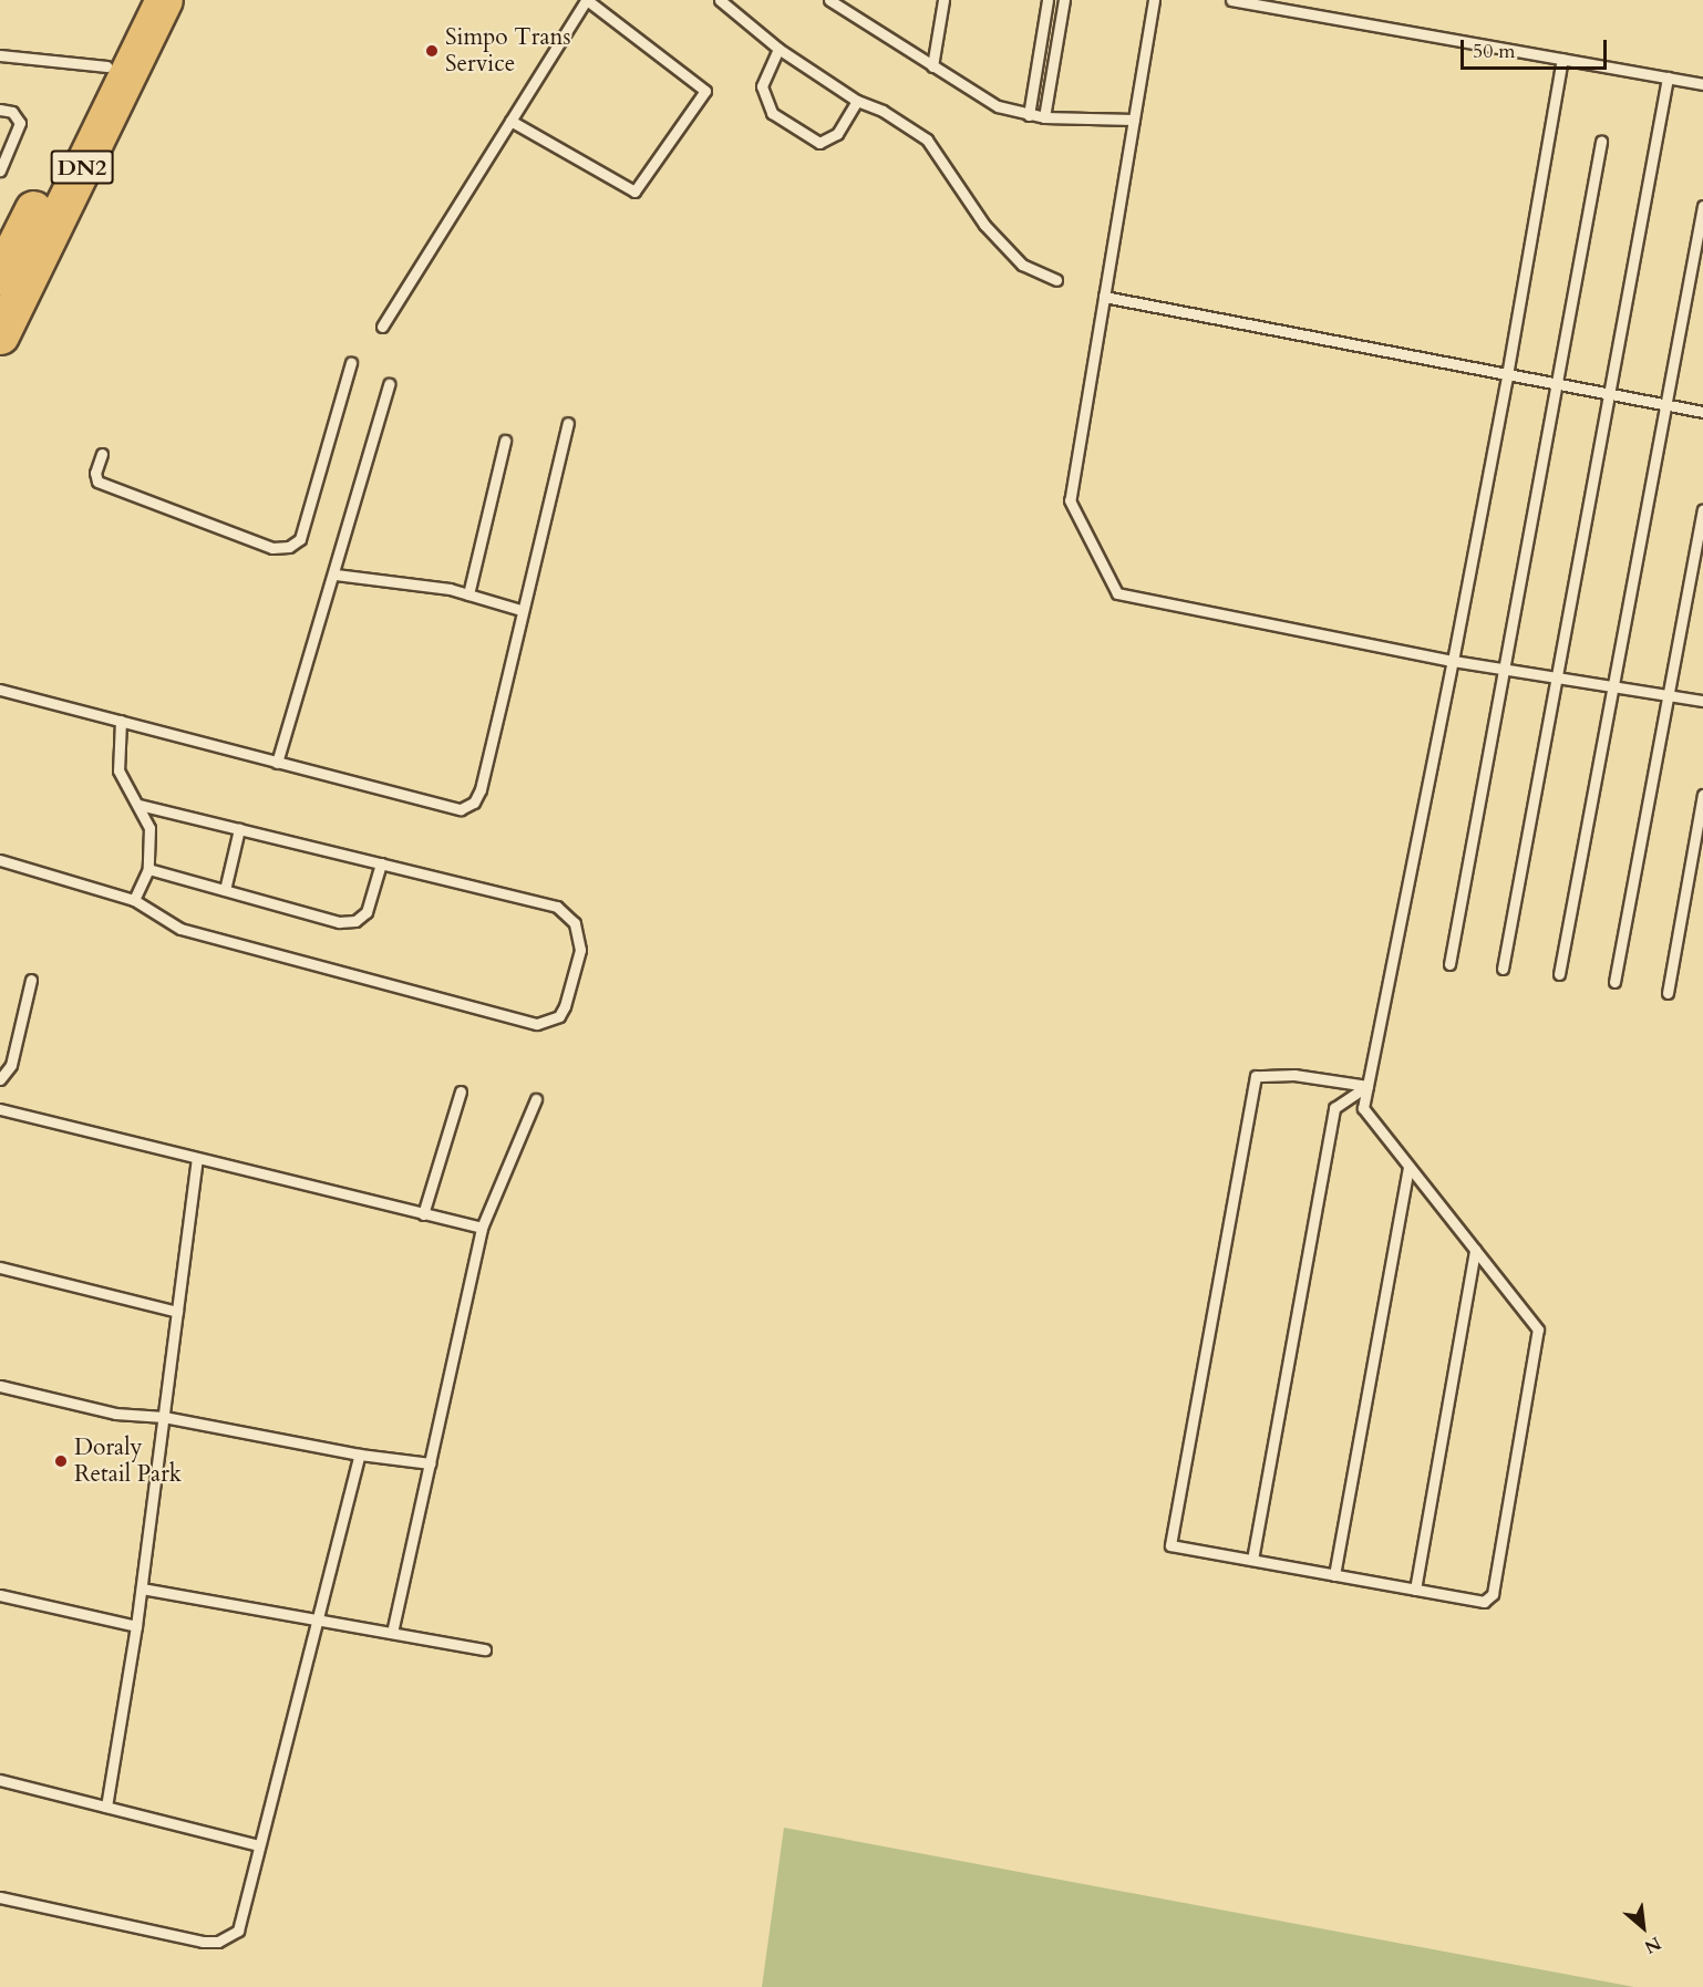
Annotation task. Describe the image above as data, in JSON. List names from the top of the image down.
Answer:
{
  "streets": {
    "highway": ["DN2"]
  },
  "places": ["Simpo Trans Service", "Doraly Retail Park"],
  "scale_bar": "50 m",
  "north": "bottom right"
}
